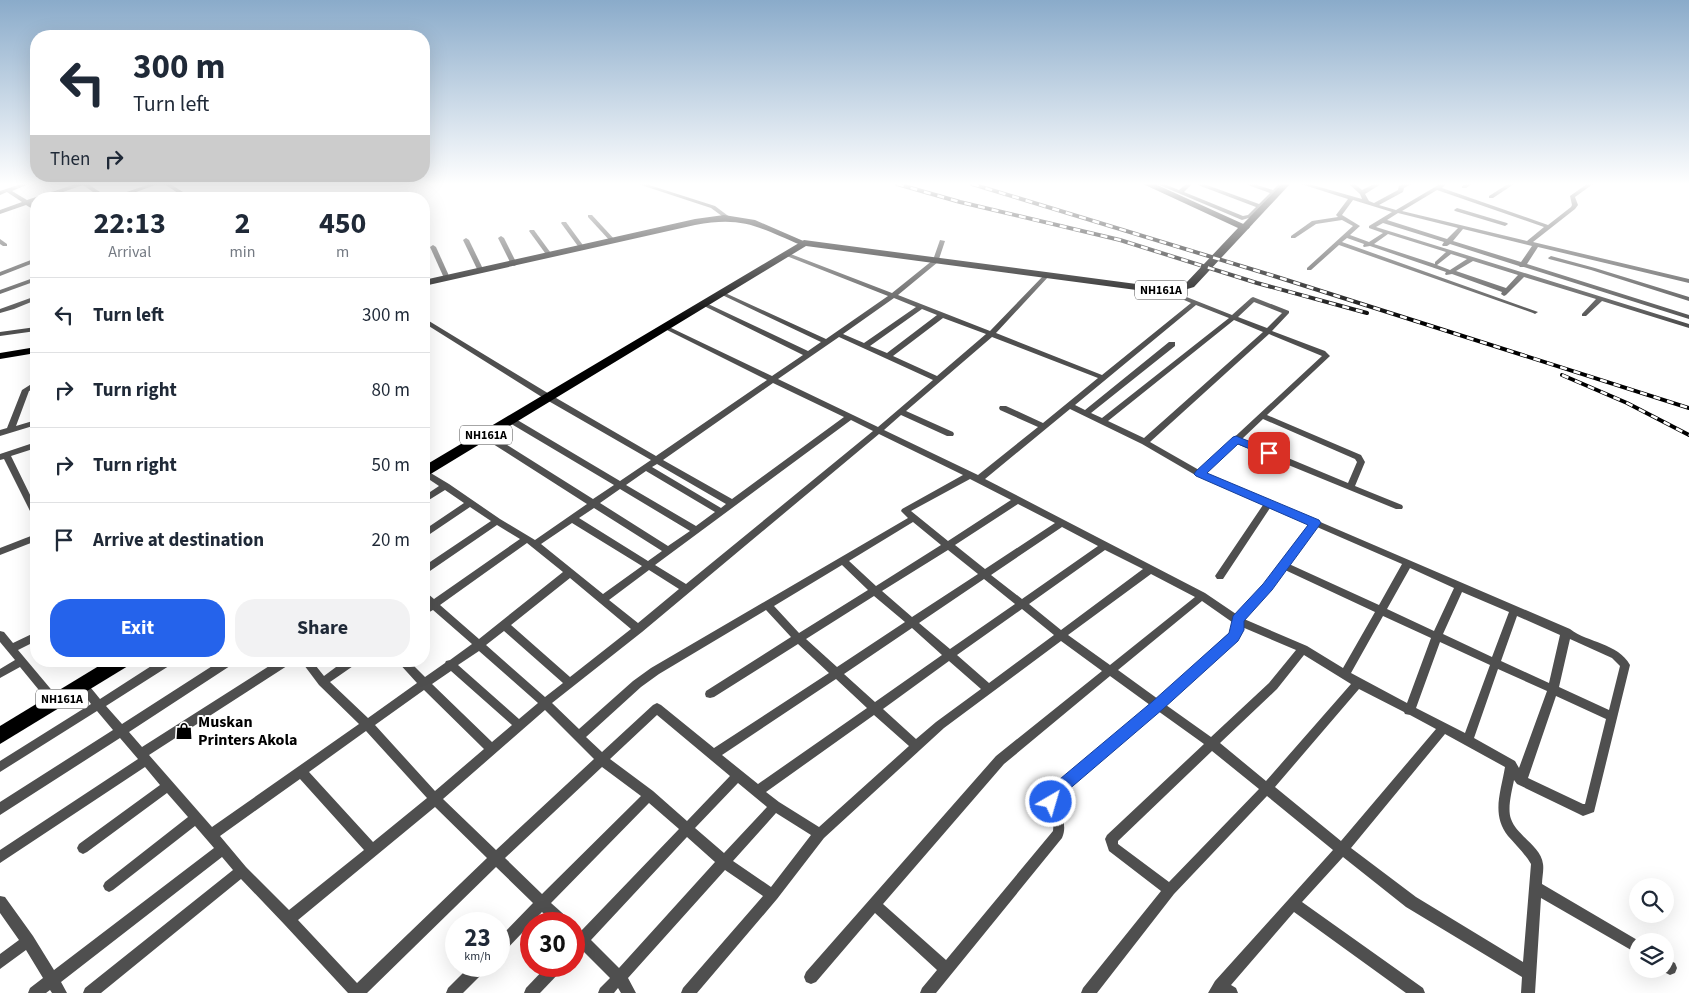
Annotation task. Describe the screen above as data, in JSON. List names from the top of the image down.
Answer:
{
  "streets": {
    "highway": ["NH161A"]
  },
  "places": {
    "shop": ["Muskan Printers Akola"]
  },
  "page": {
    "turn": ["300 m", "Turn left"],
    "then": "Then",
    "eta": [
      "22:13",
      "Arrival",
      "2",
      "min",
      "450",
      "m"
    ],
    "list": [
      {
        "name": "Turn left",
        "value": "300 m"
      },
      {
        "name": "Turn right",
        "value": "80 m"
      },
      {
        "name": "Turn right",
        "value": "50 m"
      },
      {
        "name": "Arrive at destination",
        "value": "20 m"
      }
    ],
    "buttons": ["Exit", "Share"],
    "speed": "23 km/h",
    "limit": "30"
  }
}
